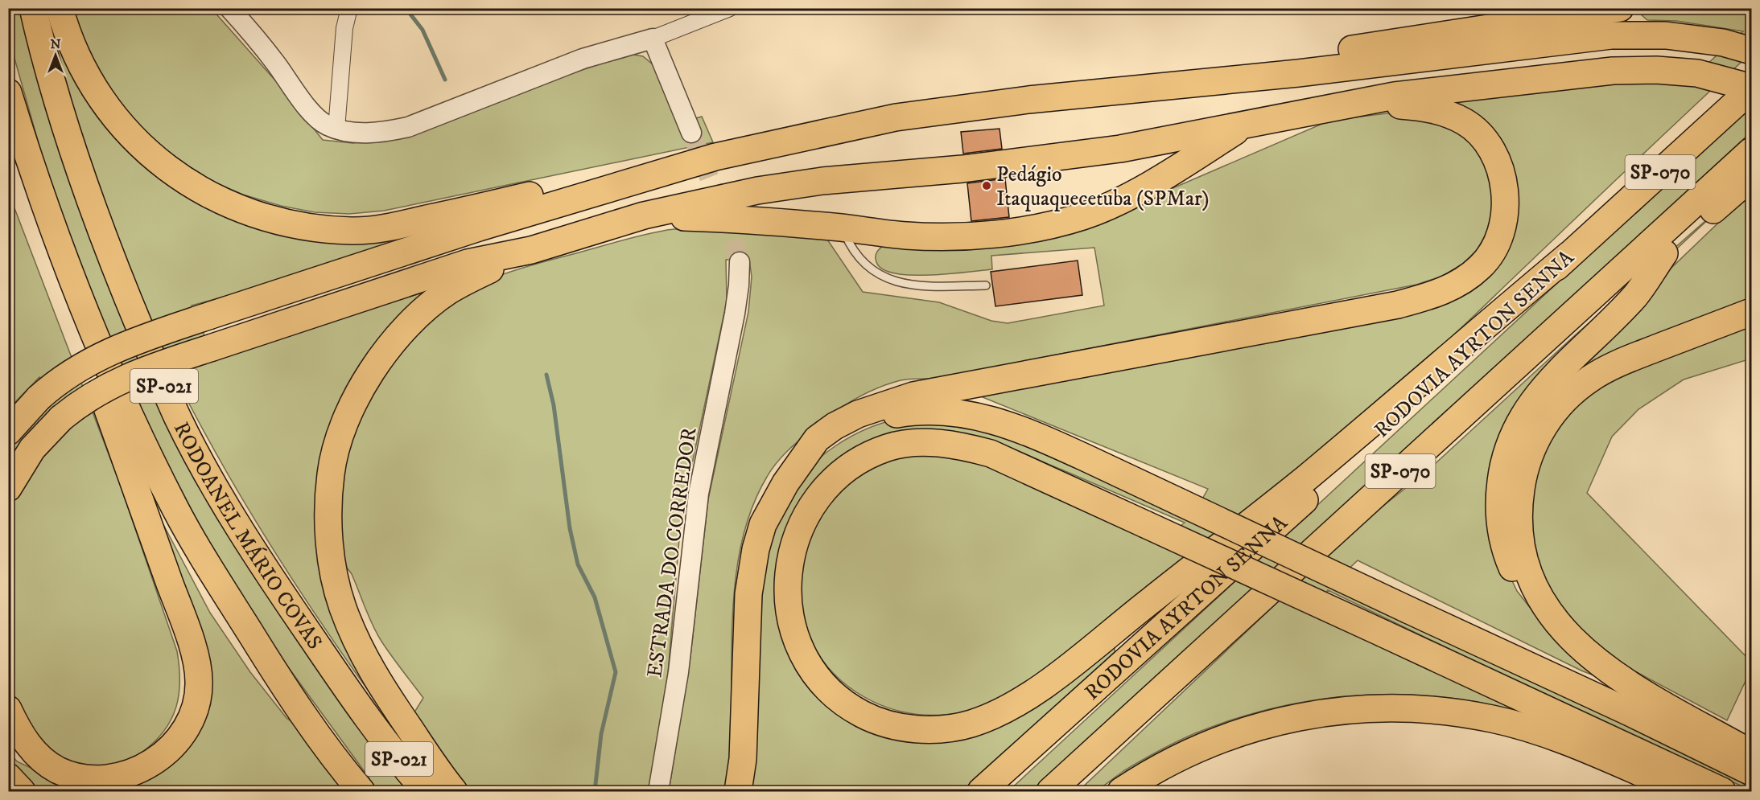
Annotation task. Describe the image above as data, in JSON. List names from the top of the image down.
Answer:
{
  "streets": {
    "highway": [
      "SP-070",
      "RODOVIA AYRTON SENNA",
      "SP-021",
      "RODOANEL MÁRIO COVAS"
    ],
    "street": ["ESTRADA DO CORREDOR"]
  },
  "places": ["Pedágio Itaquaquecetuba (SPMar)"],
  "north": "top"
}
